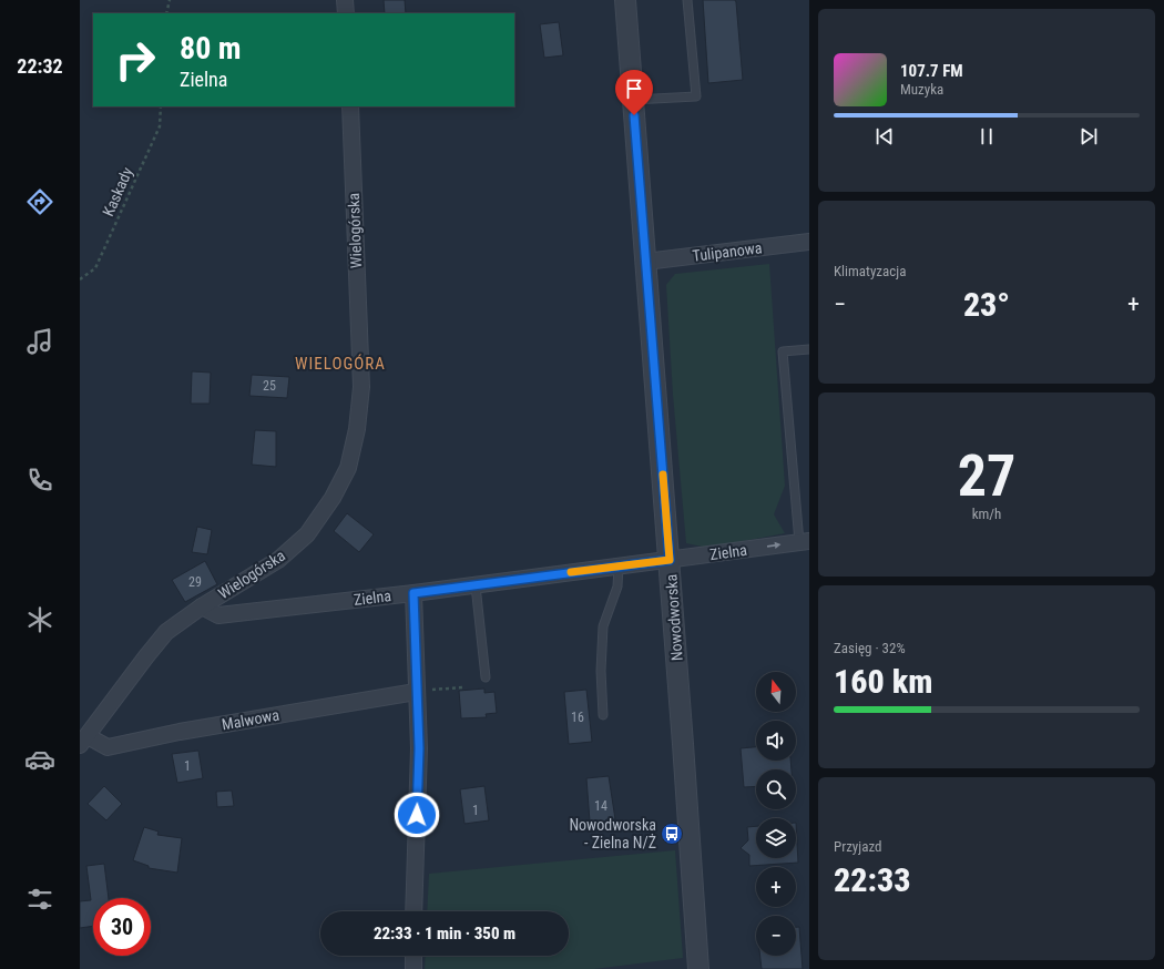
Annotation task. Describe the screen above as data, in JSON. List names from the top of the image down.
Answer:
{
  "streets": {
    "street": [
      "Wielogórska",
      "Tulipanowa",
      "Zielna",
      "Nowodworska",
      "Malwowa"
    ],
    "path": ["Kaskady"]
  },
  "crossings": [
    ["Wielogórska", "Zielna"],
    ["Wielogórska", "Malwowa"],
    ["Tulipanowa", "Nowodworska"],
    ["Zielna", "Nowodworska"]
  ],
  "districts": ["WIELOGÓRA"],
  "places": {
    "bus stop": ["Nowodworska - Zielna N/Ż"]
  },
  "house_numbers": [
    "25",
    "29",
    "16",
    "1",
    "14",
    "1"
  ],
  "north": "top",
  "page": {
    "tabs": "22:32",
    "turn": ["80 m", "Zielna"],
    "song": ["107.7 FM", "Muzyka"],
    "tile": [
      "Klimatyzacja",
      ["27", "km/h"],
      ["Zasięg · 32%", "160 km"],
      ["Przyjazd", "22:33"]
    ],
    "heat": ["−", "23°", "+"],
    "map_buttons": ["+", "−"],
    "limit": "30",
    "trip": "22:33 · 1 min · 350 m"
  }
}
